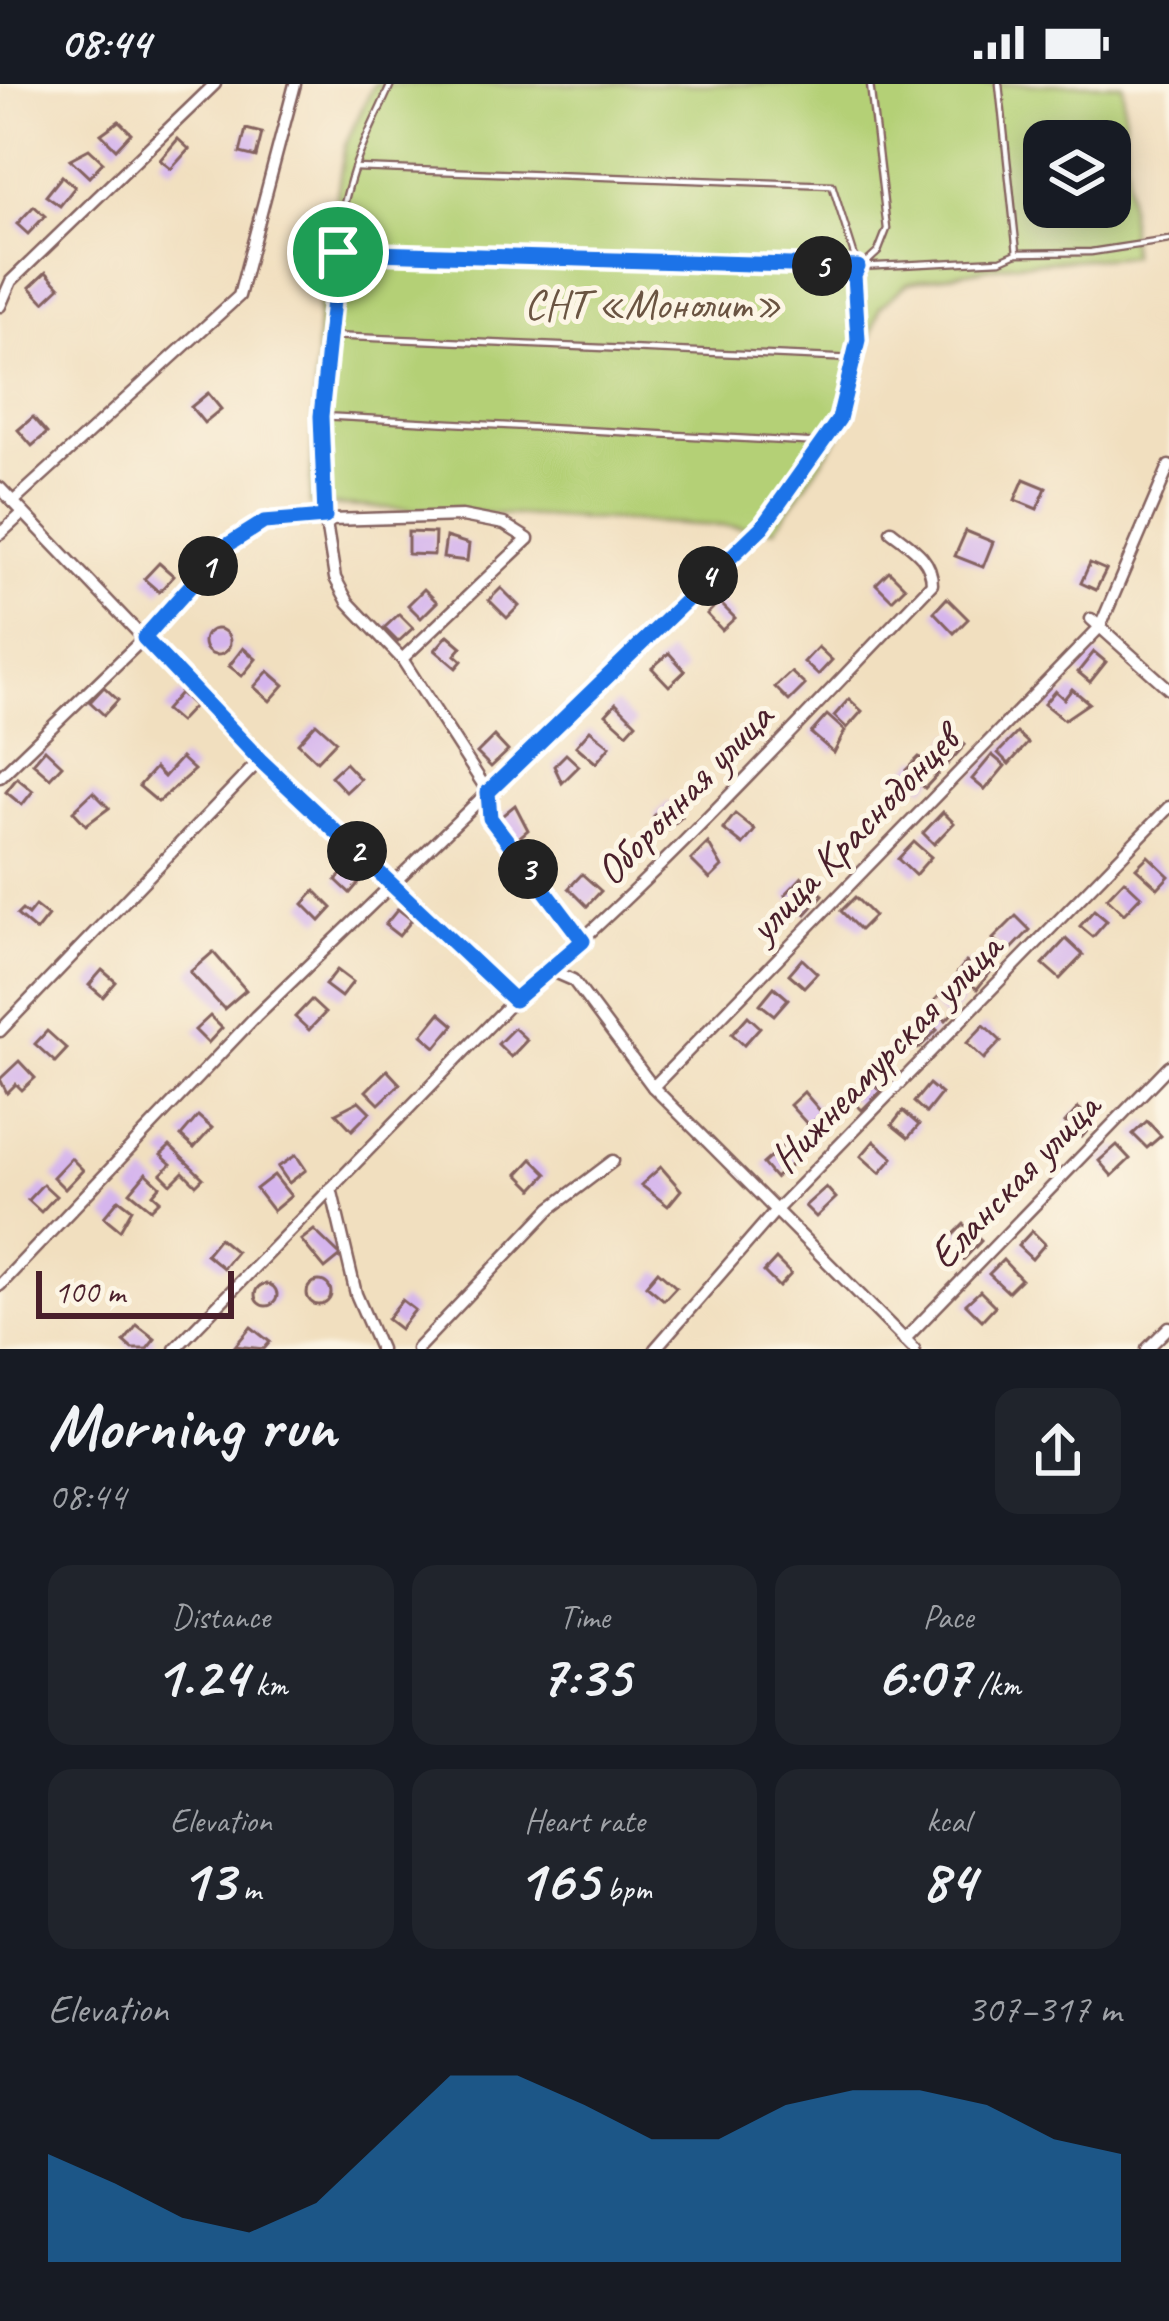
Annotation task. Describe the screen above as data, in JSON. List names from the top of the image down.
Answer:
{
  "streets": {
    "street": [
      "Оборонная улица",
      "улица Краснодонцев",
      "Нижнеамурская улица",
      "Еланская улица"
    ]
  },
  "parks": ["СНТ «Монолит»"],
  "scale_bar": "100 m",
  "page": {
    "status": "08:44",
    "pins": [
      "5",
      "1",
      "4",
      "2",
      "3"
    ],
    "scale": "100 m",
    "heading": ["Morning run", "08:44"],
    "stats": [
      ["Distance", "1.24 km"],
      ["Time", "7:35"],
      ["Pace", "6:07 /km"],
      ["Elevation", "13 m"],
      ["Heart rate", "165 bpm"],
      ["kcal", "84"]
    ],
    "chart": ["Elevation", "307–317 m"]
  }
}
